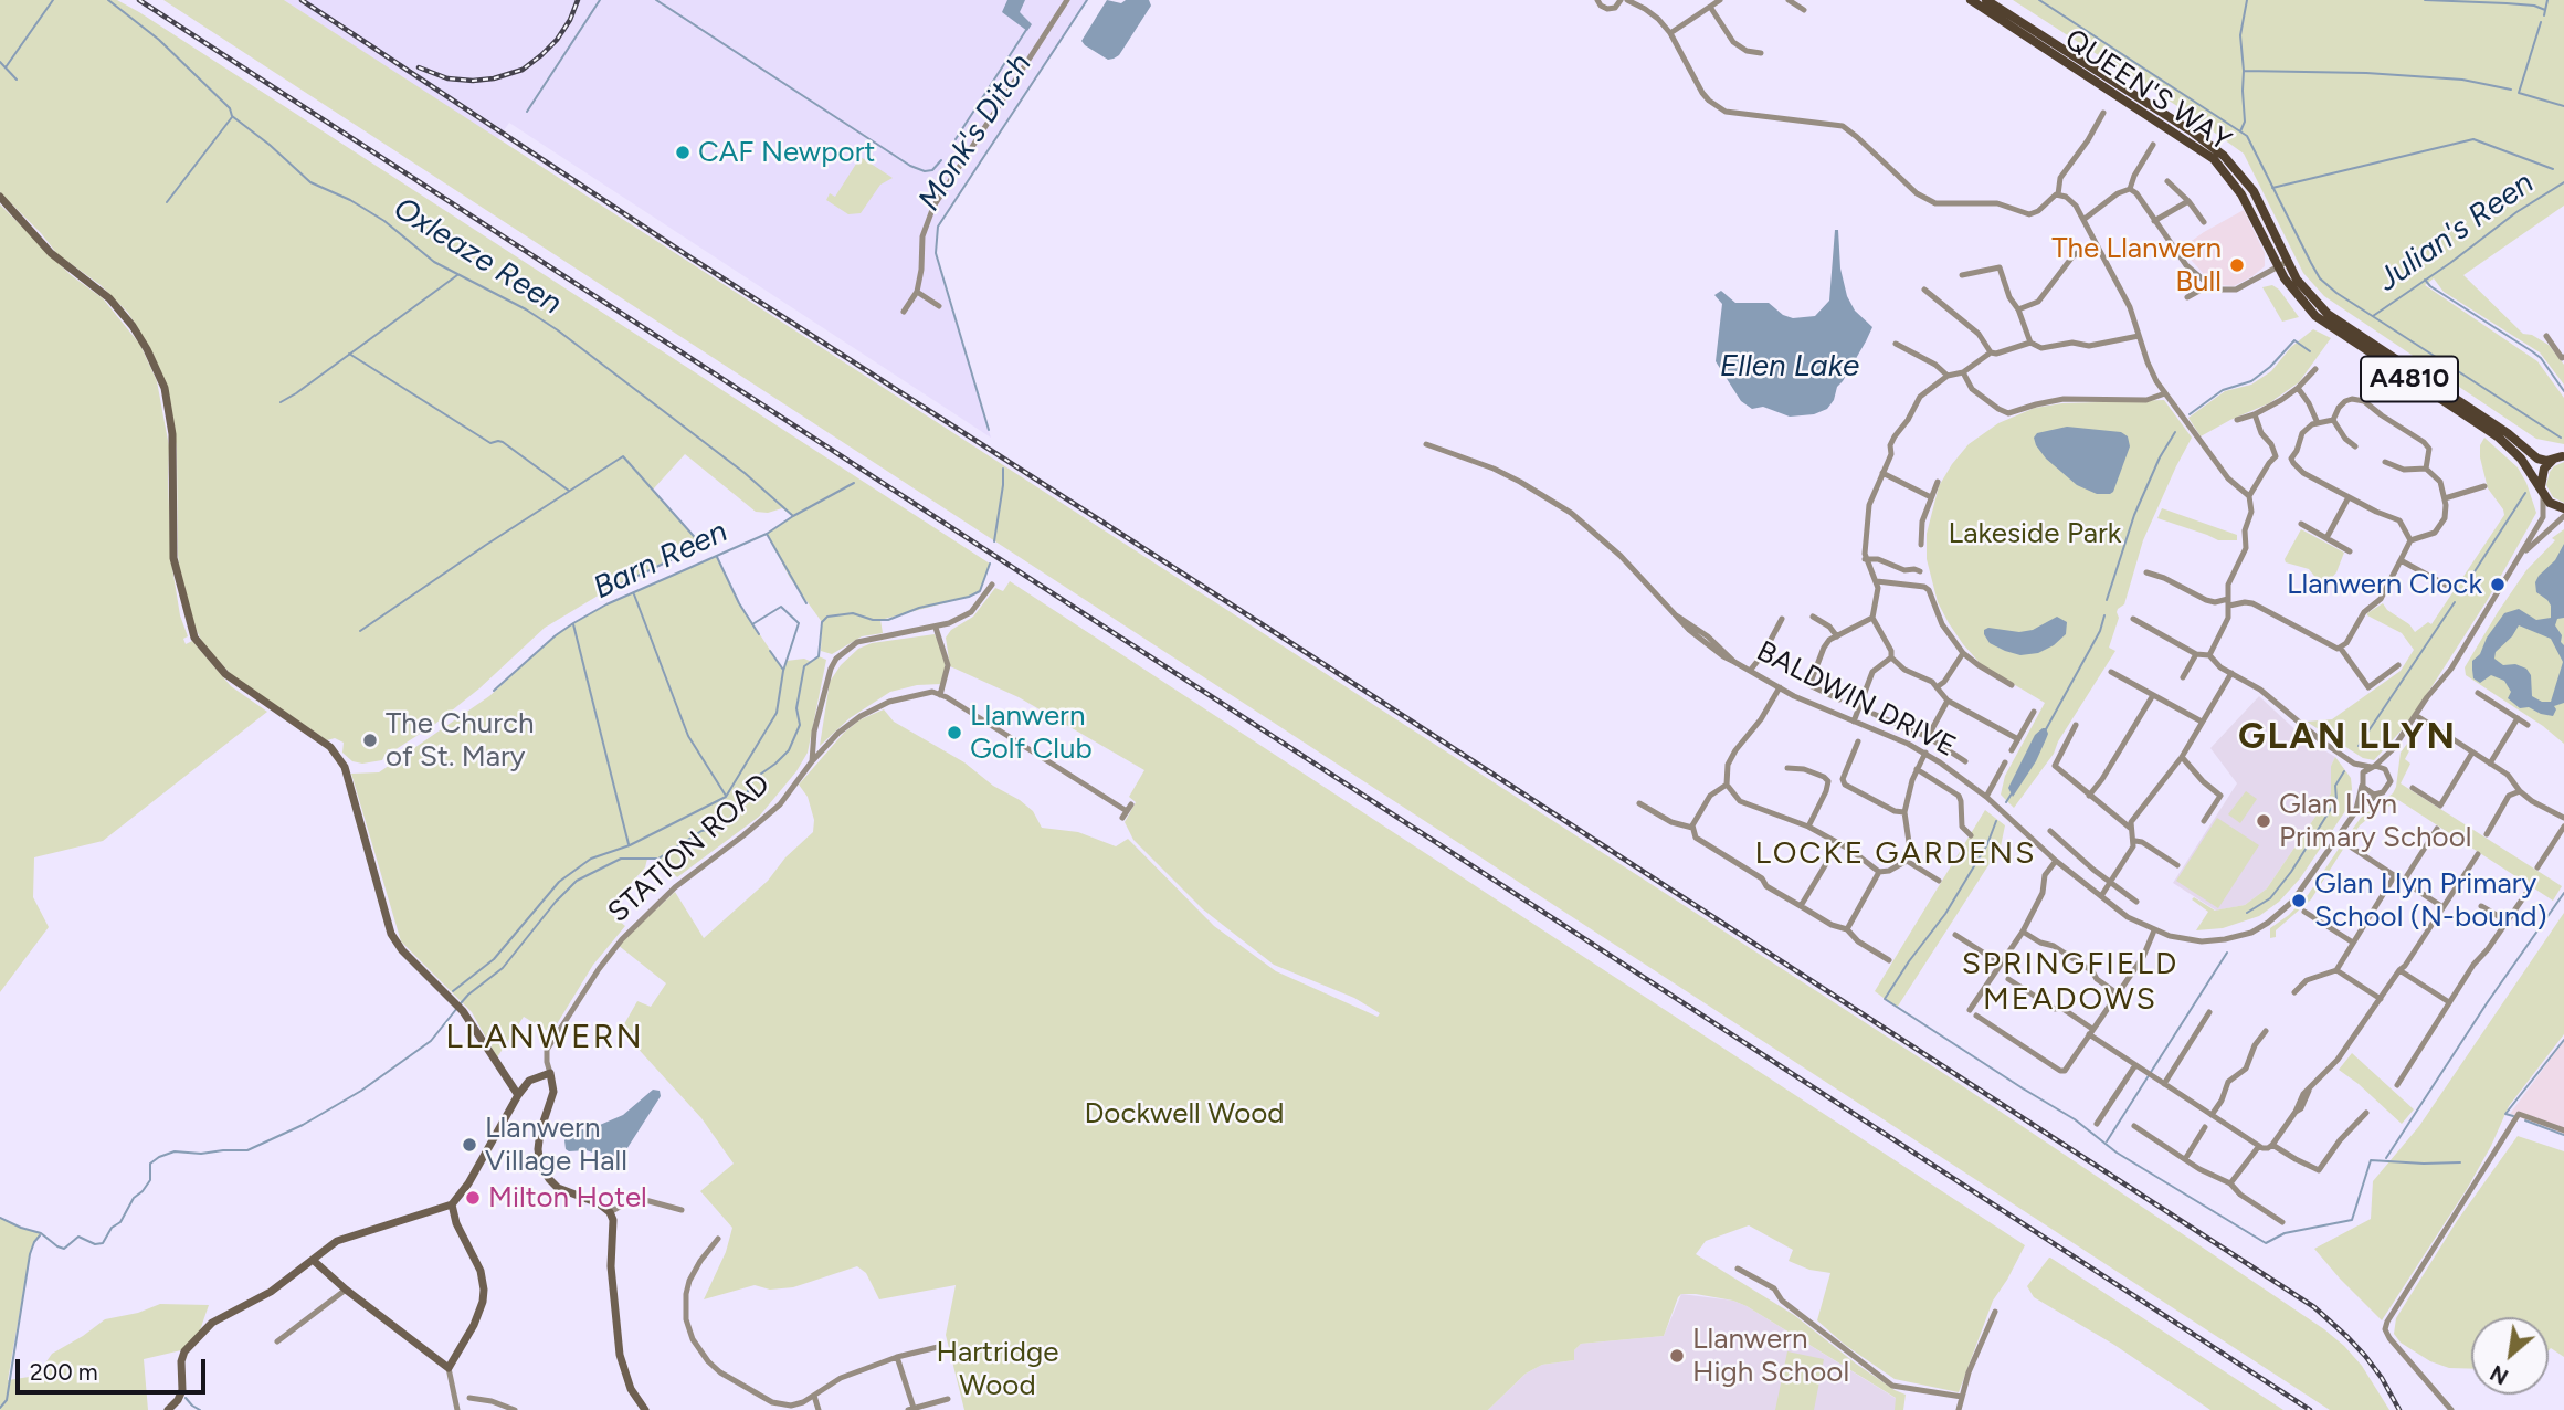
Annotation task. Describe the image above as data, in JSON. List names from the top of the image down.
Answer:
{
  "streets": {
    "main road": ["QUEEN'S WAY", "A4810"],
    "street": ["BALDWIN DRIVE", "STATION ROAD"]
  },
  "districts": [
    "GLAN LLYN",
    "LOCKE GARDENS",
    "SPRINGFIELD MEADOWS",
    "LLANWERN"
  ],
  "water": [
    "Monk's Ditch",
    "Julian's Reen",
    "Oxleaze Reen",
    "Ellen Lake",
    "Barn Reen"
  ],
  "parks": ["Lakeside Park", "Dockwell Wood", "Hartridge Wood"],
  "places": [
    "CAF Newport",
    "The Llanwern Bull",
    "Llanwern Clock",
    "Llanwern Golf Club",
    "The Church of St. Mary",
    "Glan Llyn Primary School",
    "Glan Llyn Primary School (N-bound)",
    "Llanwern Village Hall",
    "Milton Hotel",
    "Llanwern High School"
  ],
  "scale_bar": "200 m",
  "north": "bottom left"
}
